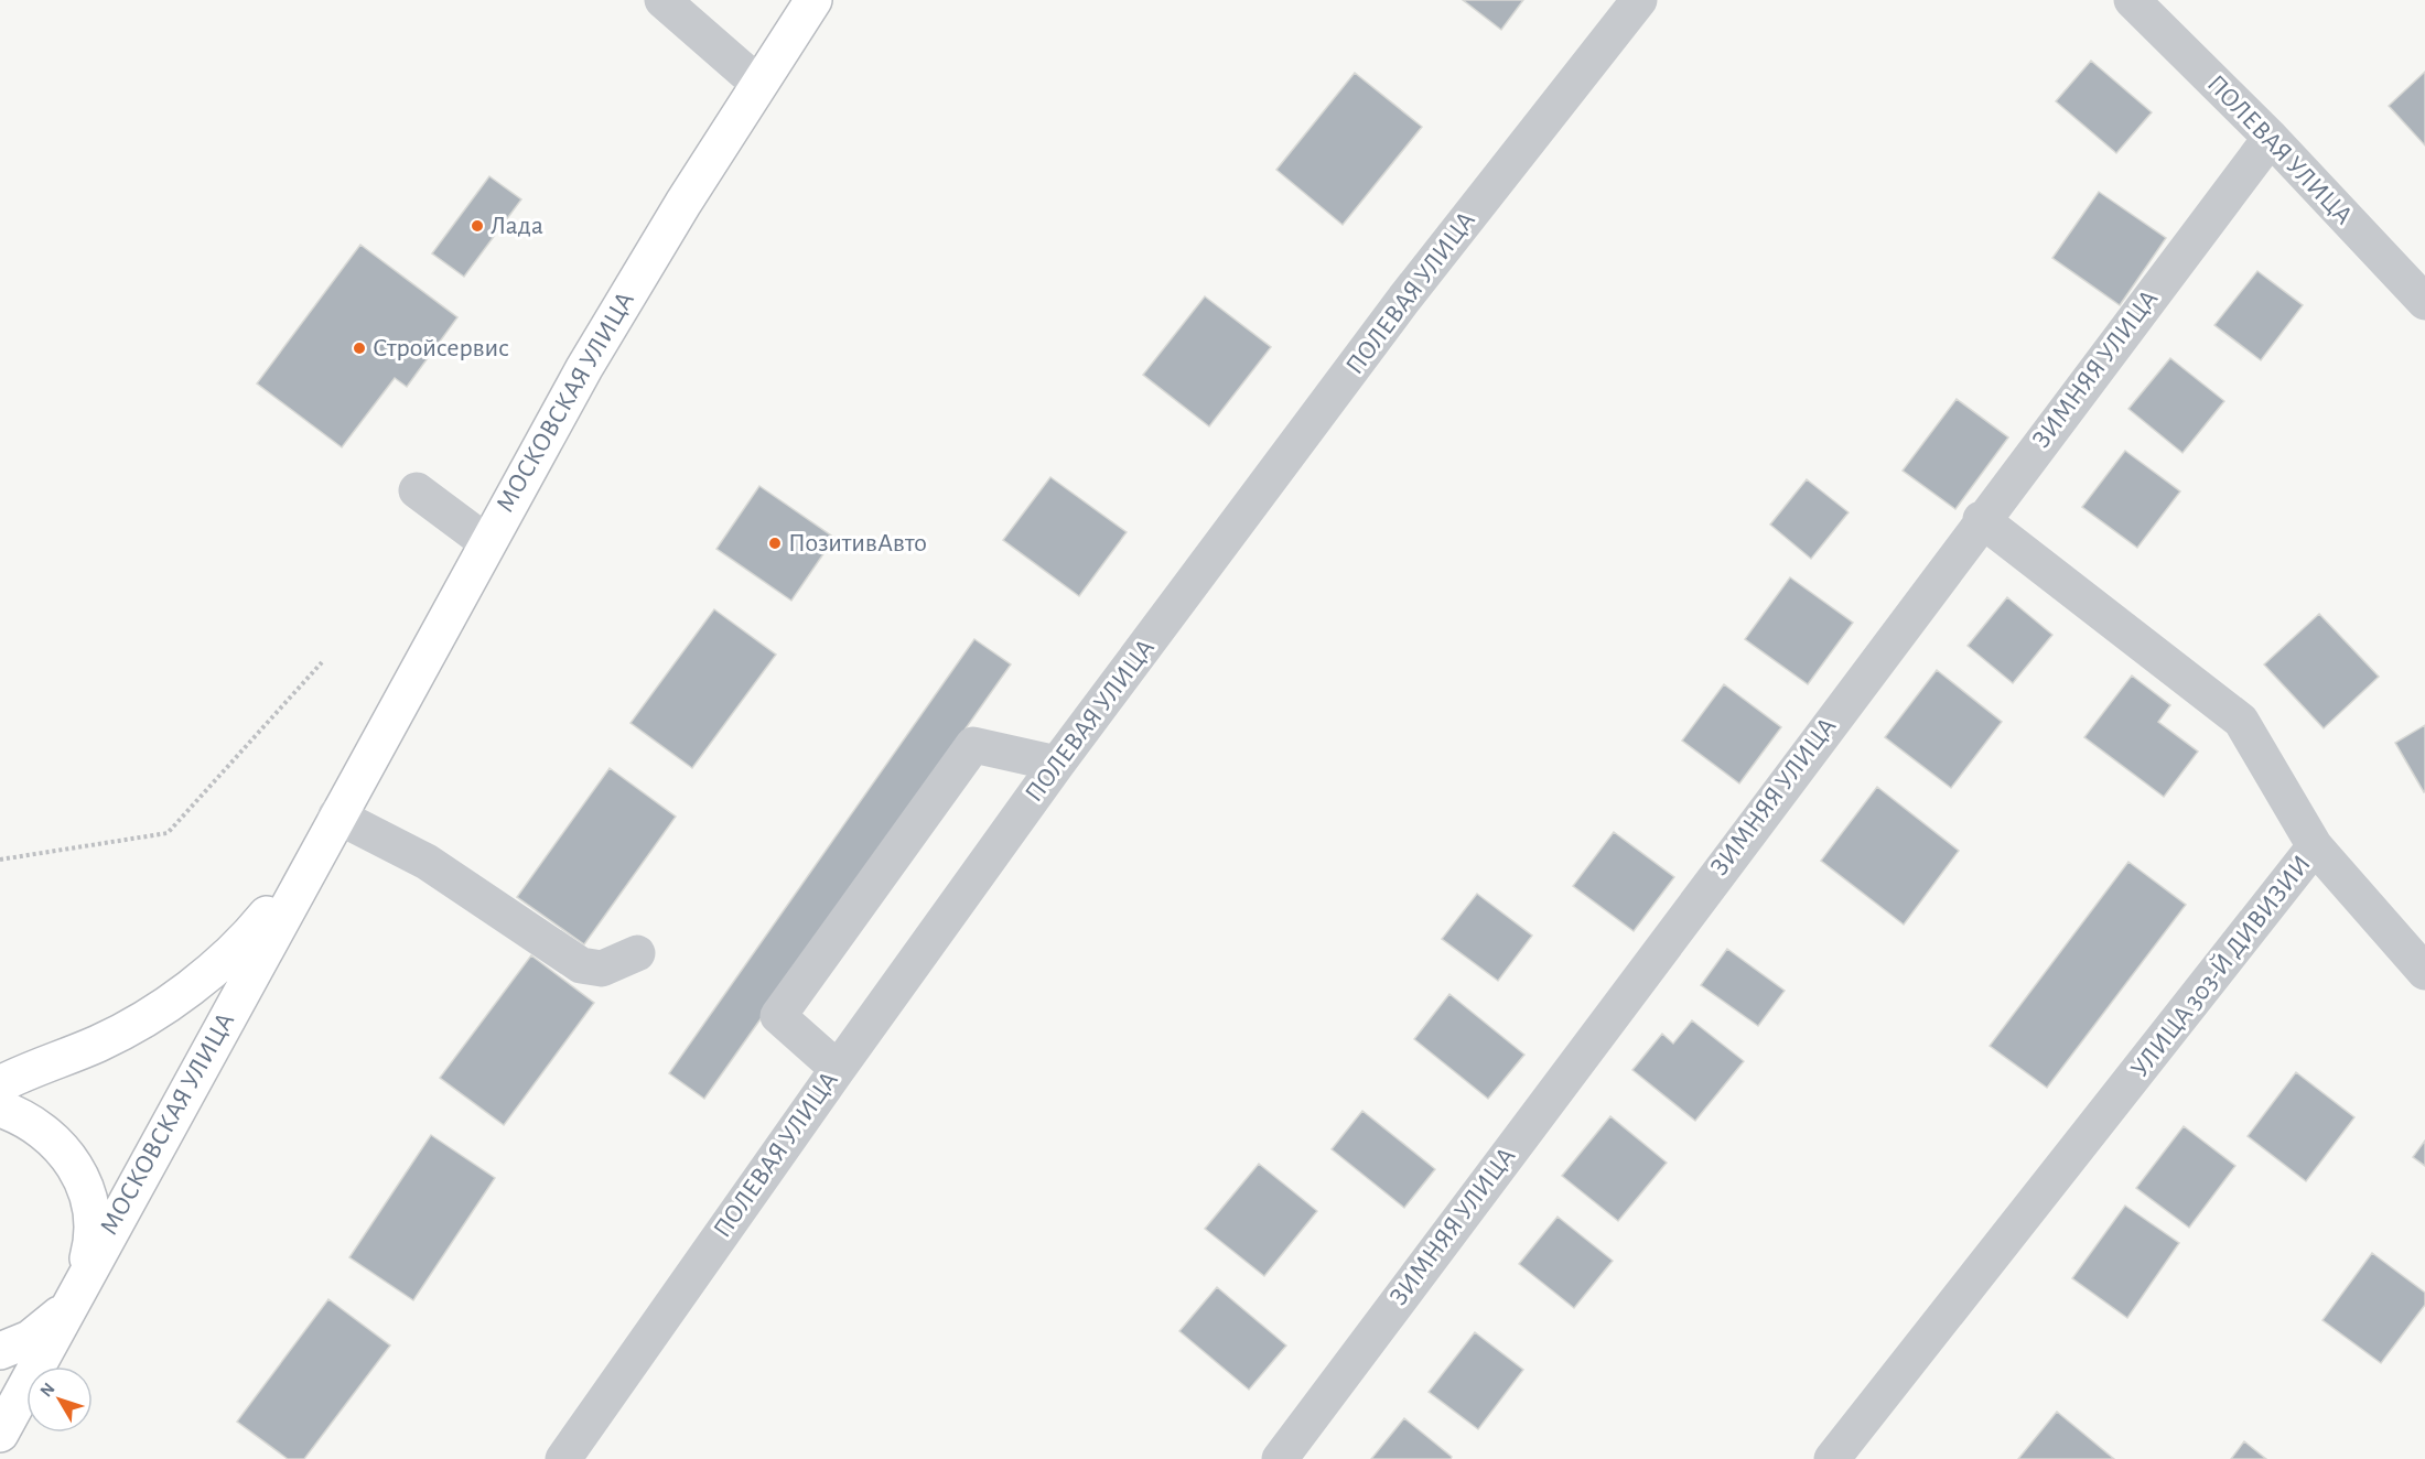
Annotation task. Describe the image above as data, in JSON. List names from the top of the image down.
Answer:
{
  "streets": {
    "main road": ["МОСКОВСКАЯ УЛИЦА"],
    "street": ["ПОЛЕВАЯ УЛИЦА", "ЗИМНЯЯ УЛИЦА", "УЛИЦА 303-Й ДИВИЗИИ"]
  },
  "crossings": [
    ["ПОЛЕВАЯ УЛИЦА", "ЗИМНЯЯ УЛИЦА"],
    ["ЗИМНЯЯ УЛИЦА", "УЛИЦА 303-Й ДИВИЗИИ"]
  ],
  "places": ["Лада", "Стройсервис", "ПозитивАвто"],
  "north": "top left"
}
